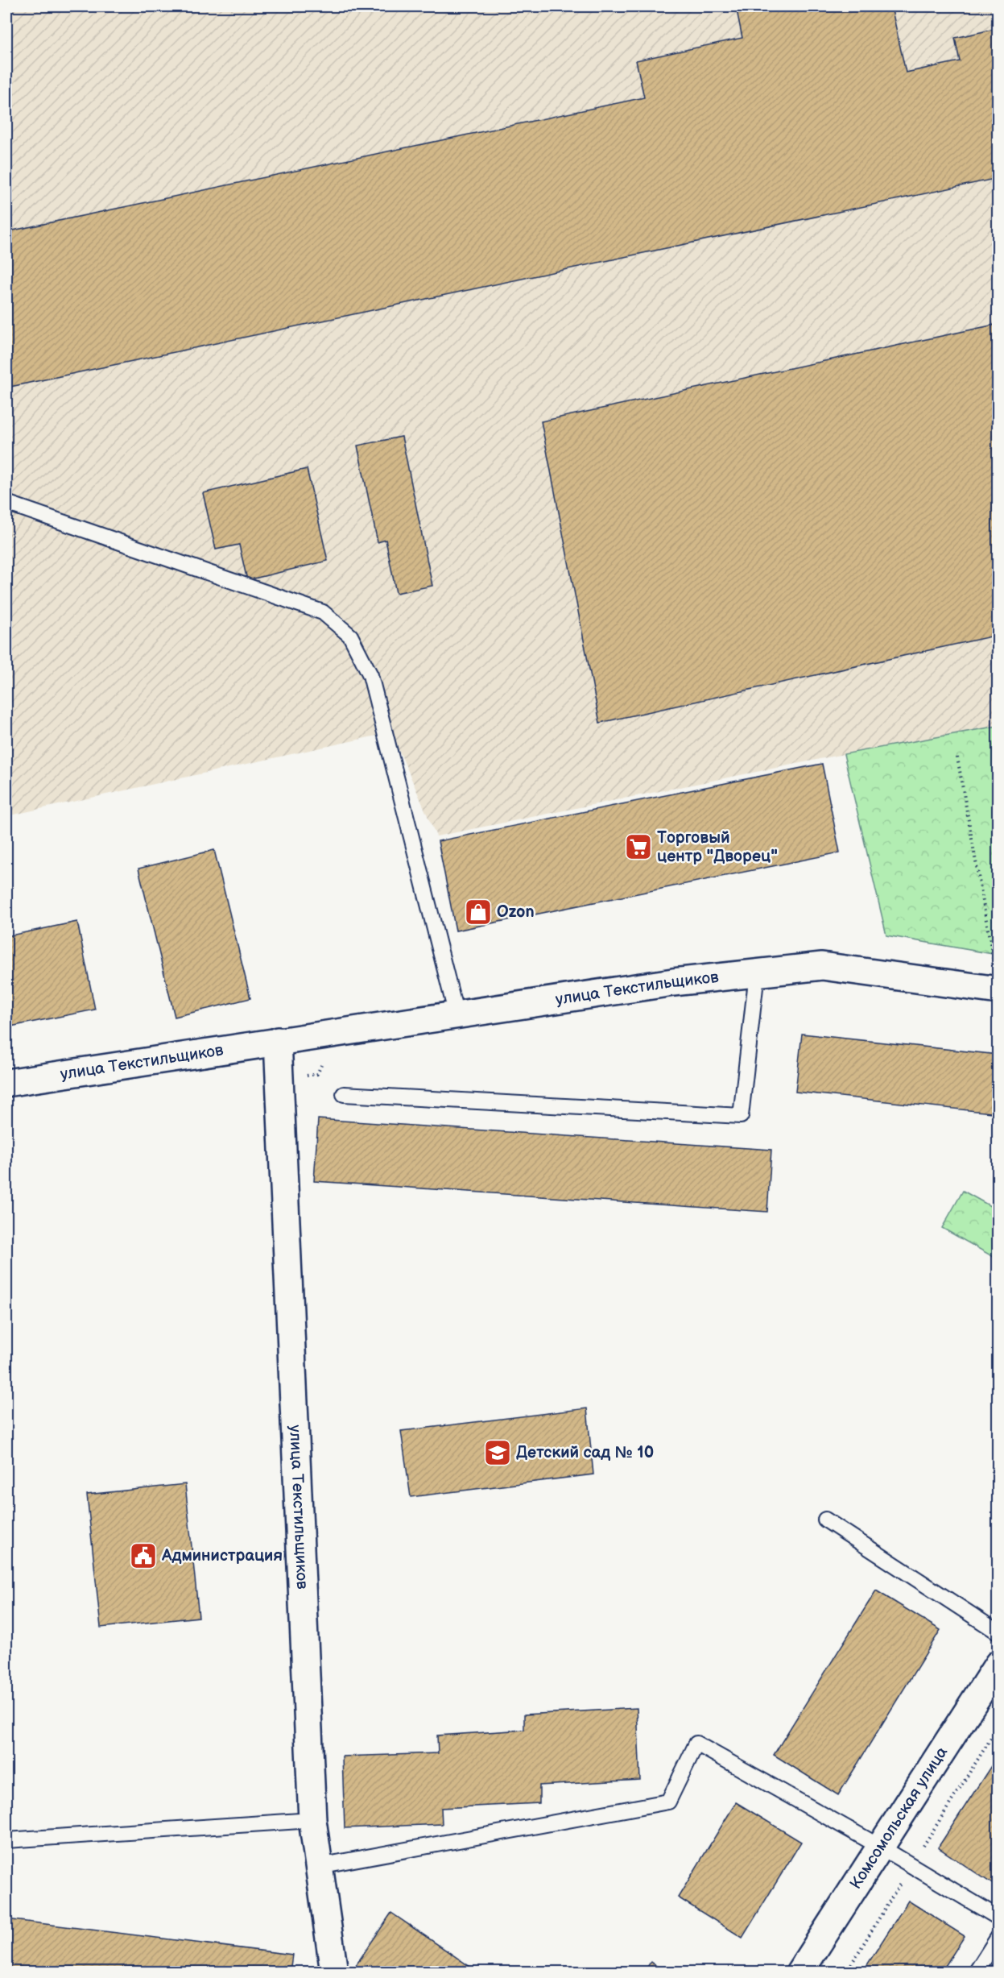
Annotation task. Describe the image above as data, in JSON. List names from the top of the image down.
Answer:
{
  "streets": {
    "street": ["улица Текстильщиков", "Комсомольская улица"]
  },
  "places": {
    "supermarket": ["Торговый центр \"Дворец\""],
    "shop": ["Ozon"],
    "school or university": ["Детский сад № 10"],
    "public building": ["Администрация"]
  }
}
